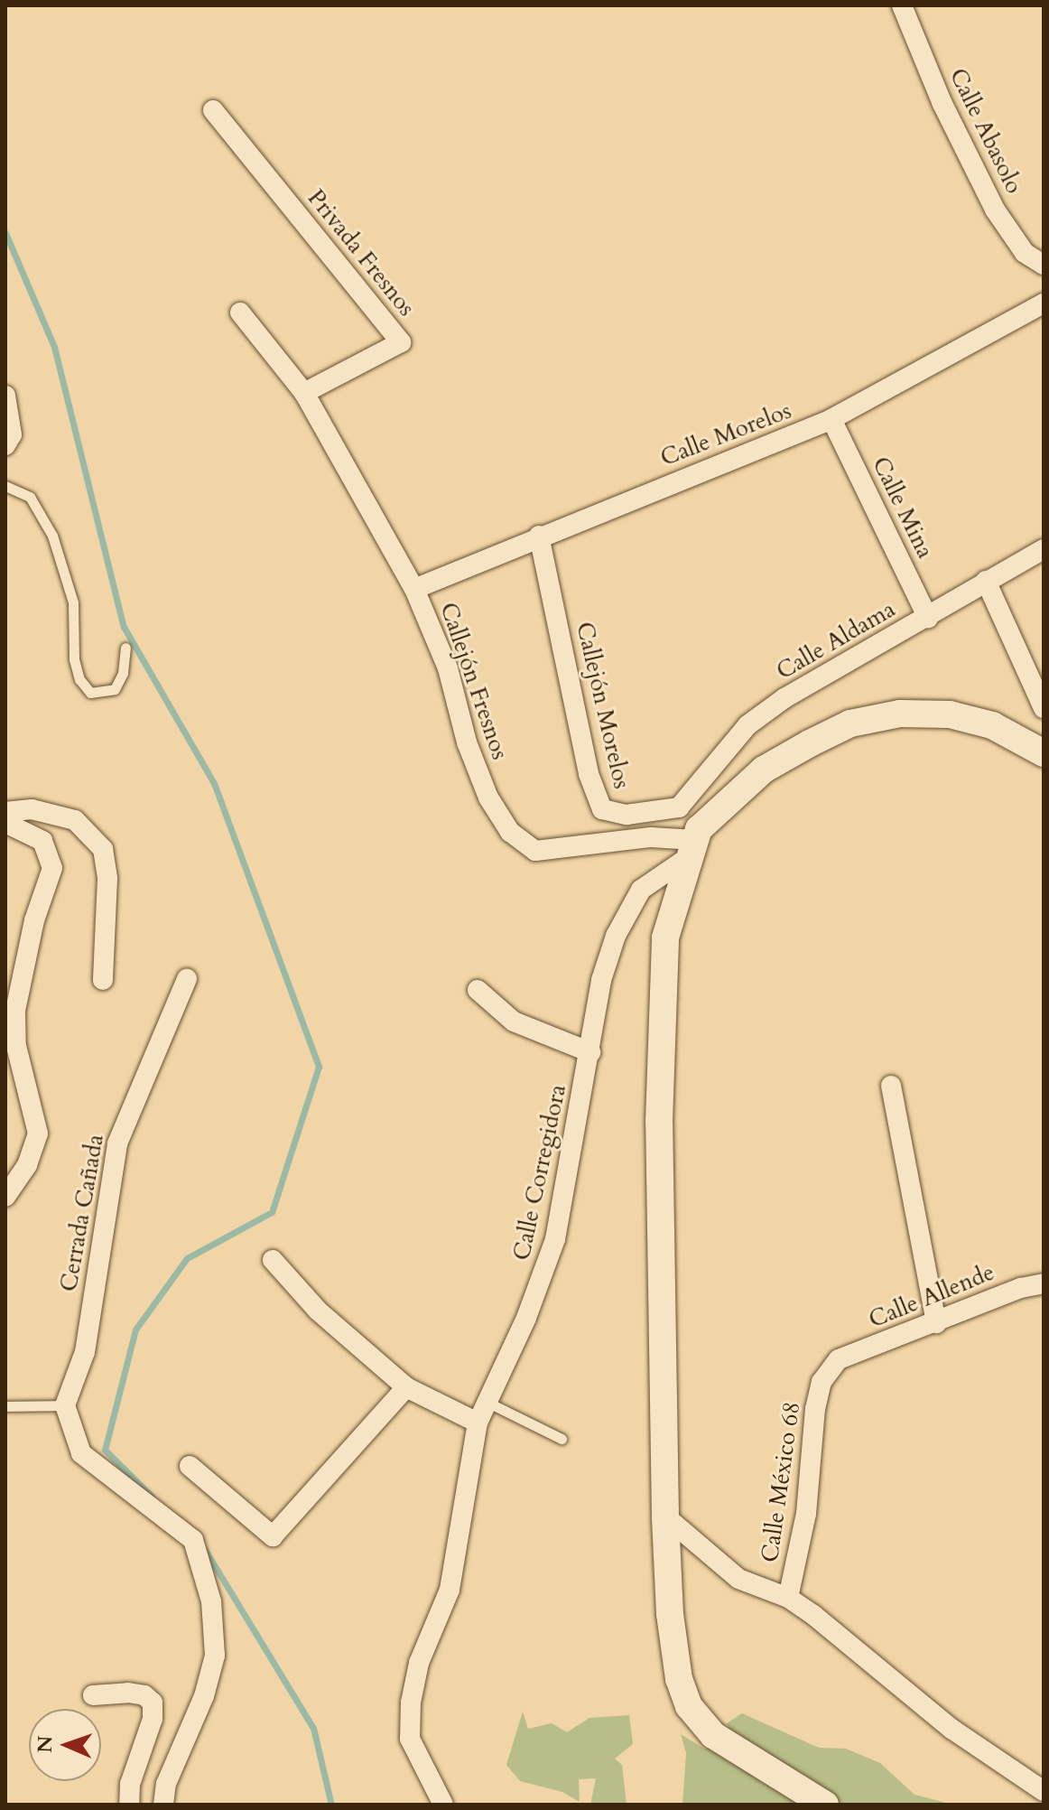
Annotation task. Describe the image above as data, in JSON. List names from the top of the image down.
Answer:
{
  "streets": {
    "street": [
      "Calle Abasolo",
      "Privada Fresnos",
      "Calle Morelos",
      "Calle Mina",
      "Calle Aldama",
      "Callejón Fresnos",
      "Callejón Morelos",
      "Calle Corregidora",
      "Cerrada Cañada",
      "Calle Allende",
      "Calle México 68"
    ]
  },
  "crossings": [
    ["Privada Fresnos", "Callejón Fresnos"],
    ["Calle Morelos", "Calle Mina"],
    ["Calle Morelos", "Callejón Fresnos"],
    ["Calle Morelos", "Callejón Morelos"],
    ["Calle Mina", "Calle Aldama"],
    ["Calle Aldama", "Callejón Morelos"],
    ["Callejón Fresnos", "Calle Corregidora"],
    ["Calle Allende", "Calle México 68"]
  ],
  "north": "left"
}
